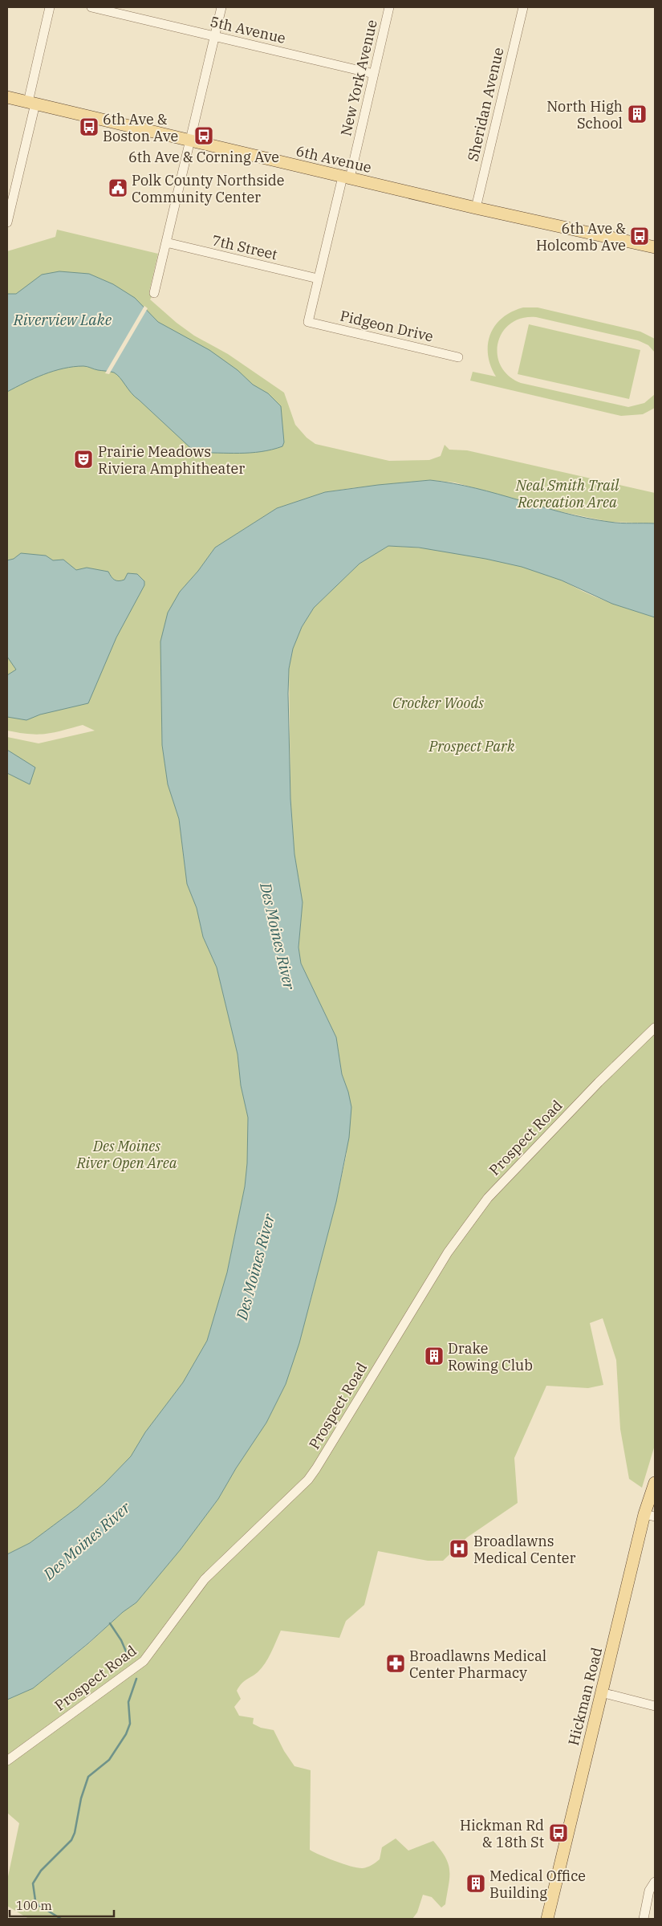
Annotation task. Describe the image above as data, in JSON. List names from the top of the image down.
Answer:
{
  "streets": {
    "main road": ["6th Avenue", "Hickman Road"],
    "street": [
      "5th Avenue",
      "New York Avenue",
      "Sheridan Avenue",
      "7th Street",
      "Pidgeon Drive",
      "Prospect Road"
    ]
  },
  "crossings": [
    ["5th Avenue", "New York Avenue"],
    ["New York Avenue", "6th Avenue"],
    ["New York Avenue", "7th Street"],
    ["New York Avenue", "Pidgeon Drive"],
    ["Sheridan Avenue", "6th Avenue"]
  ],
  "water": ["Riverview Lake", "Des Moines River"],
  "parks": [
    "Neal Smith Trail Recreation Area",
    "Crocker Woods",
    "Prospect Park",
    "Des Moines River Open Area"
  ],
  "places": {
    "building": ["North High School", "Drake Rowing Club", "Medical Office Building"],
    "bus stop": [
      "6th Ave & Boston Ave",
      "6th Ave & Corning Ave",
      "6th Ave & Holcomb Ave",
      "Hickman Rd & 18th St"
    ],
    "public building": ["Polk County Northside Community Center"],
    "theatre": ["Prairie Meadows Riviera Amphitheater"],
    "hospital": ["Broadlawns Medical Center"],
    "pharmacy": ["Broadlawns Medical Center Pharmacy"]
  },
  "scale_bar": "100 m"
}
